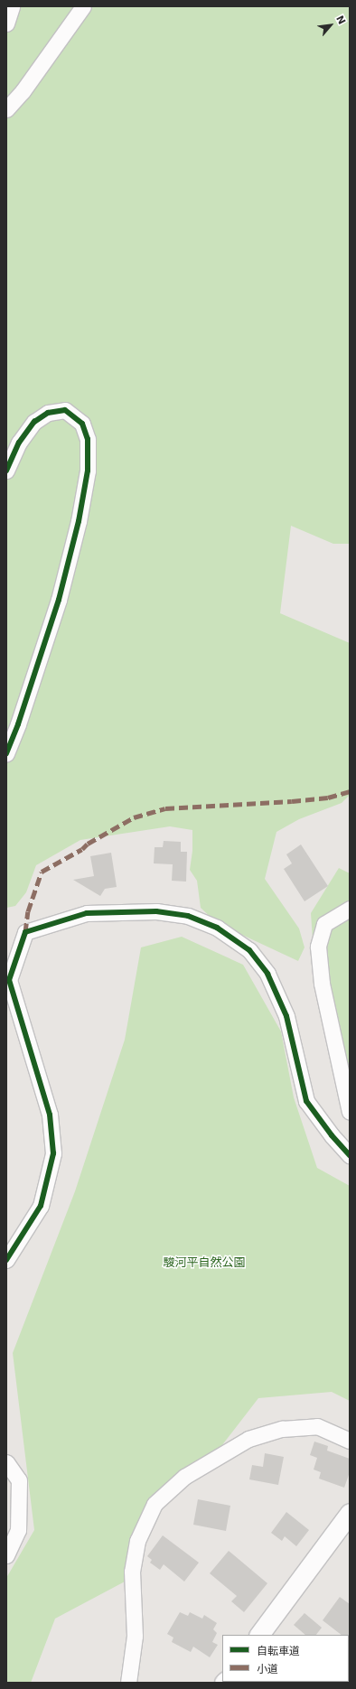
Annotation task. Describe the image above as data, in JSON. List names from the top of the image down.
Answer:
{
  "parks": ["駿河平自然公園"],
  "legend": ["自転車道", "小道"],
  "north": "top right"
}
